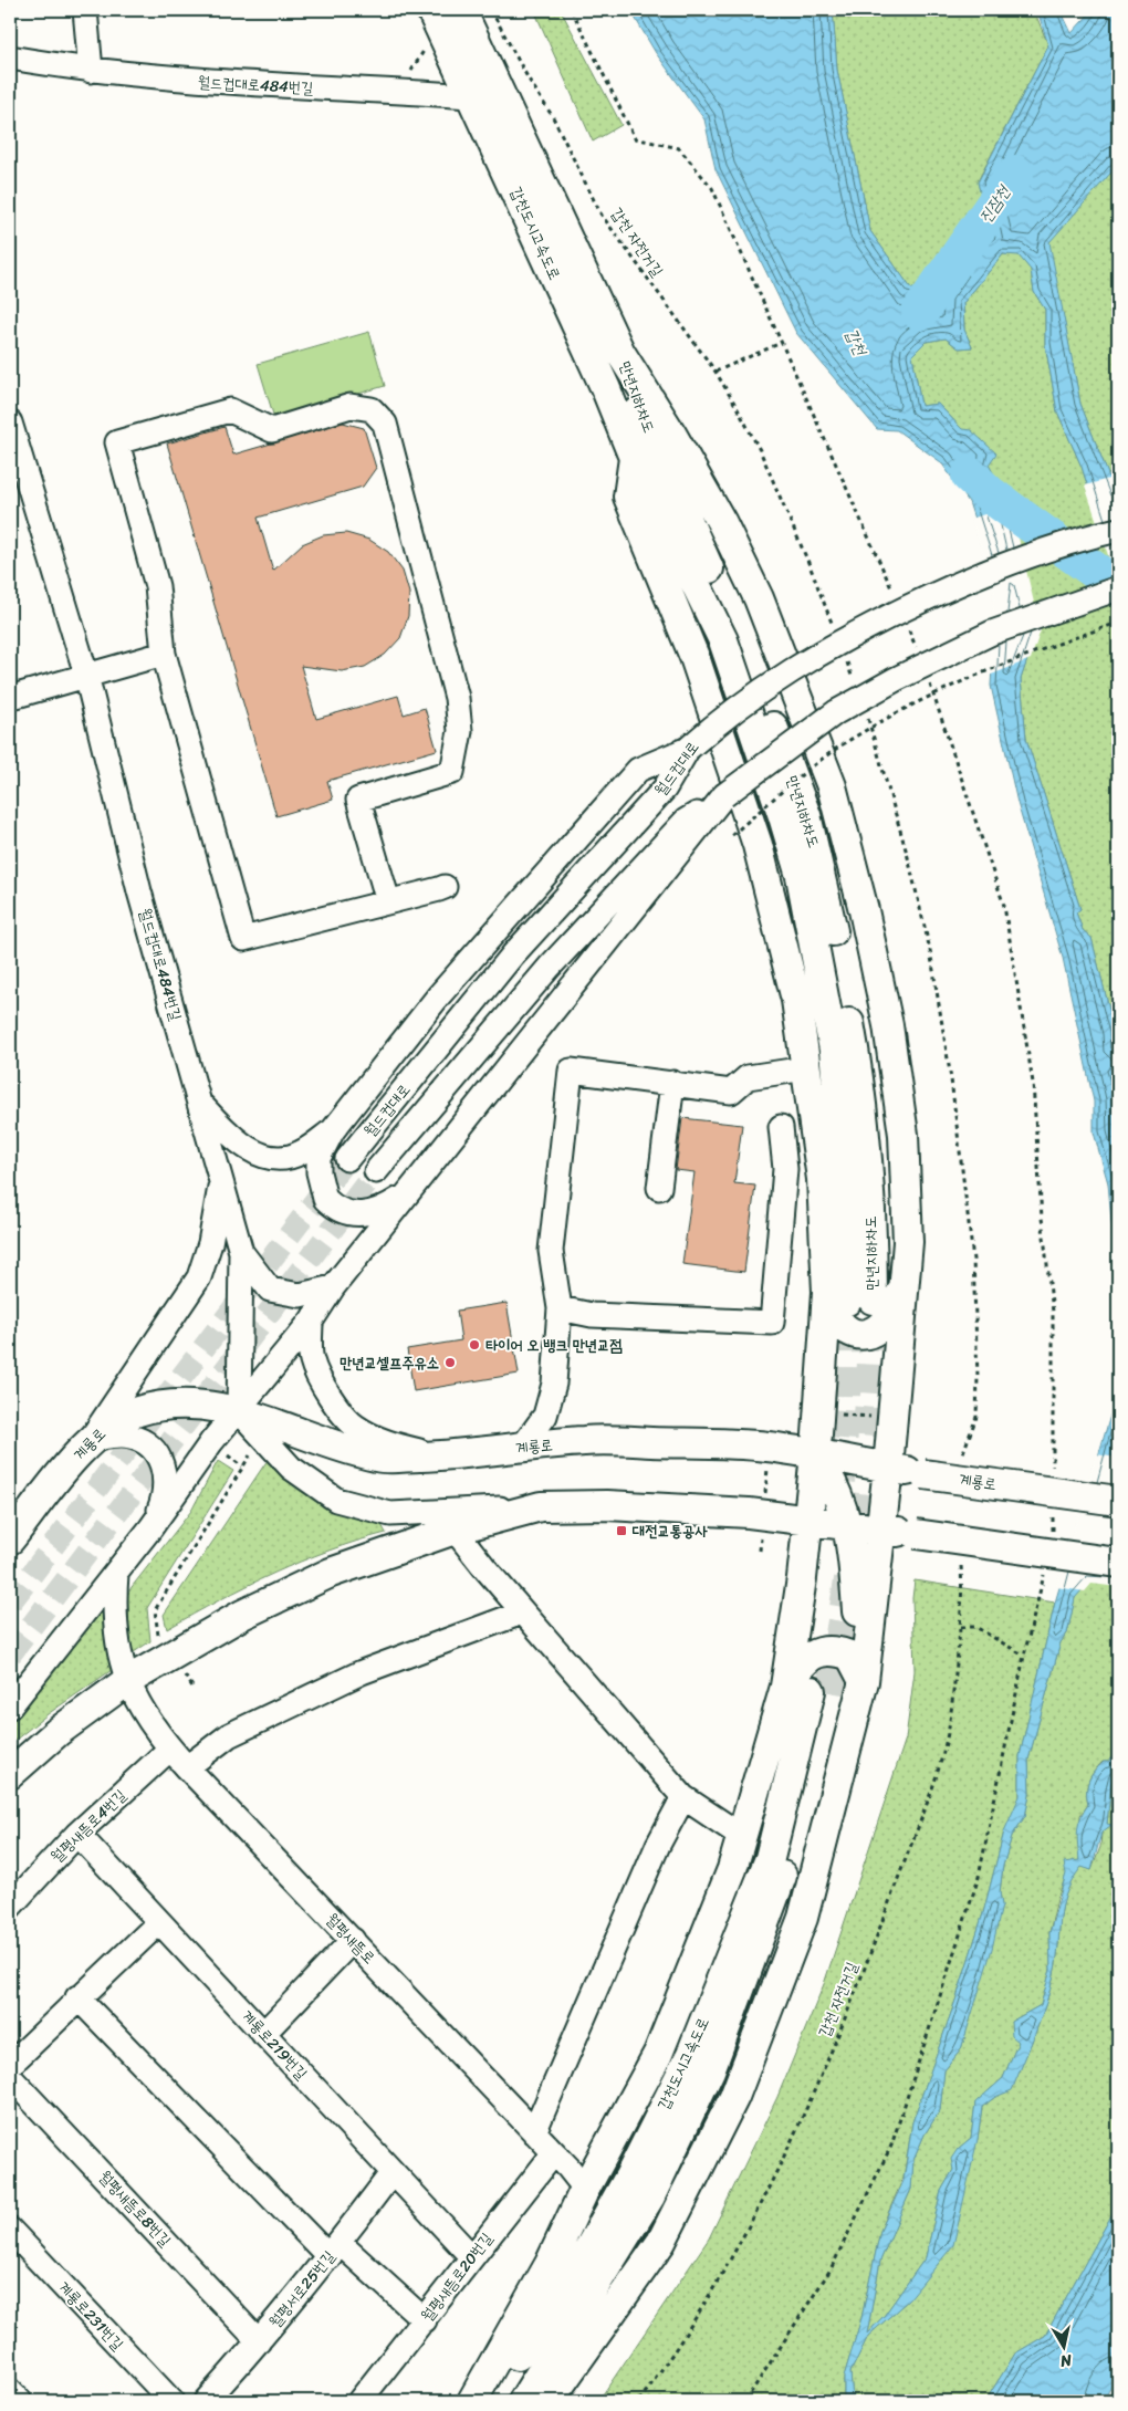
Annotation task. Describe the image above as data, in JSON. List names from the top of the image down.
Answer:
{
  "streets": {
    "main road": ["갑천도시고속도로", "만년지하차도", "계룡로"],
    "street": [
      "월드컵대로484번길",
      "월드컵대로",
      "월평새뜸로4번길",
      "월평새뜸로",
      "계룡로219번길",
      "월평새뜸로8번길",
      "월평새뜸로20번길",
      "월평서로25번길",
      "계룡로231번길"
    ],
    "path": ["갑천 자전거길"]
  },
  "crossings": [
    ["월드컵대로484번길", "갑천도시고속도로"],
    ["갑천도시고속도로", "만년지하차도"],
    ["월평새뜸로4번길", "월평새뜸로"],
    ["월평새뜸로4번길", "계룡로219번길"],
    ["월평새뜸로", "월평새뜸로20번길"],
    ["계룡로219번길", "월평새뜸로20번길"],
    ["계룡로219번길", "월평서로25번길"],
    ["월평새뜸로8번길", "월평서로25번길"]
  ],
  "water": ["진잠천", "갑천"],
  "places": {
    "other": ["타이어 오 뱅크 만년교점", "만년교셀프주유소"],
    "transit": ["대전교통공사"]
  },
  "north": "bottom"
}
